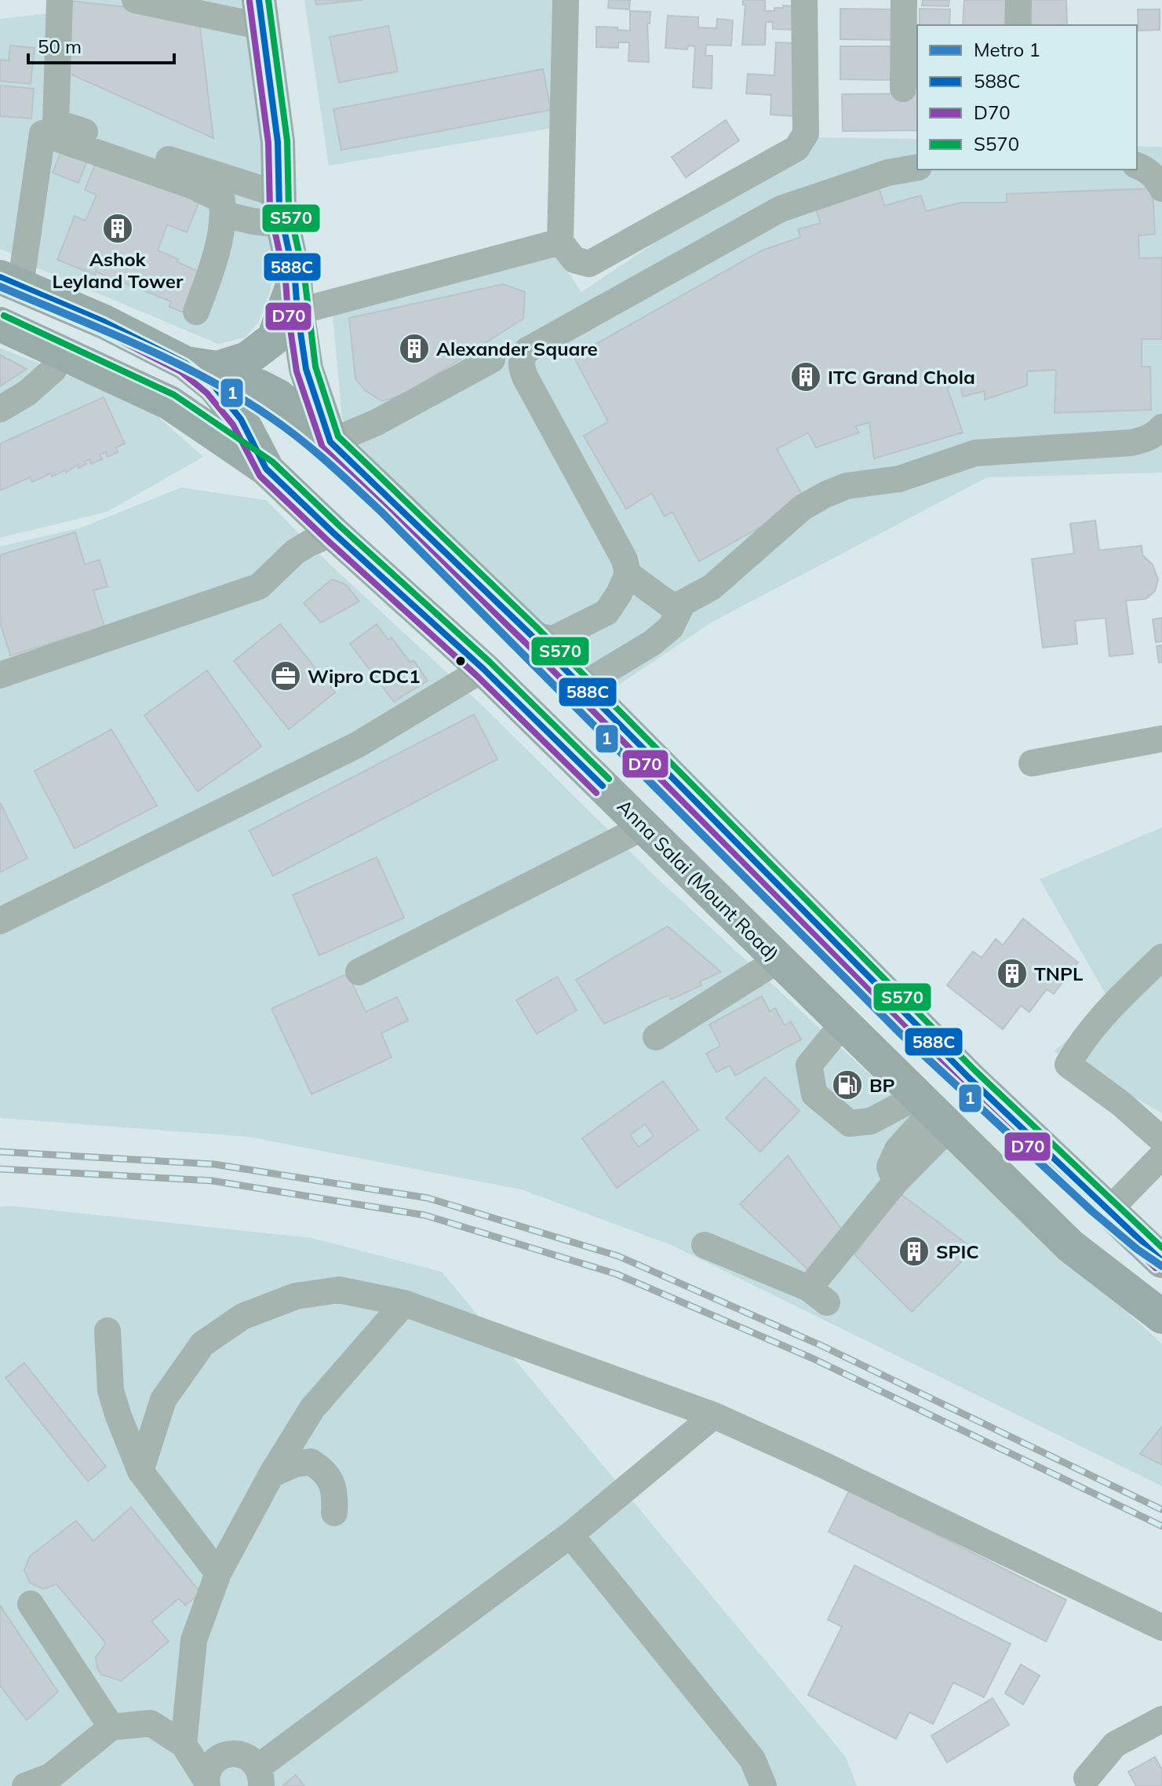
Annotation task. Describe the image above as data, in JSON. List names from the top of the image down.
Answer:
{
  "streets": {
    "main road": ["Anna Salai (Mount Road)"]
  },
  "places": {
    "building": [
      "Ashok Leyland Tower",
      "Alexander Square",
      "ITC Grand Chola",
      "TNPL",
      "SPIC"
    ],
    "office": ["Wipro CDC1"],
    "fuel station": ["BP"]
  },
  "lines": [
    "transit line 588C",
    "transit line S570",
    "transit line D70",
    "metro line 1"
  ],
  "legend": [
    "Metro 1",
    "588C",
    "D70",
    "S570"
  ],
  "scale_bar": "50 m"
}
